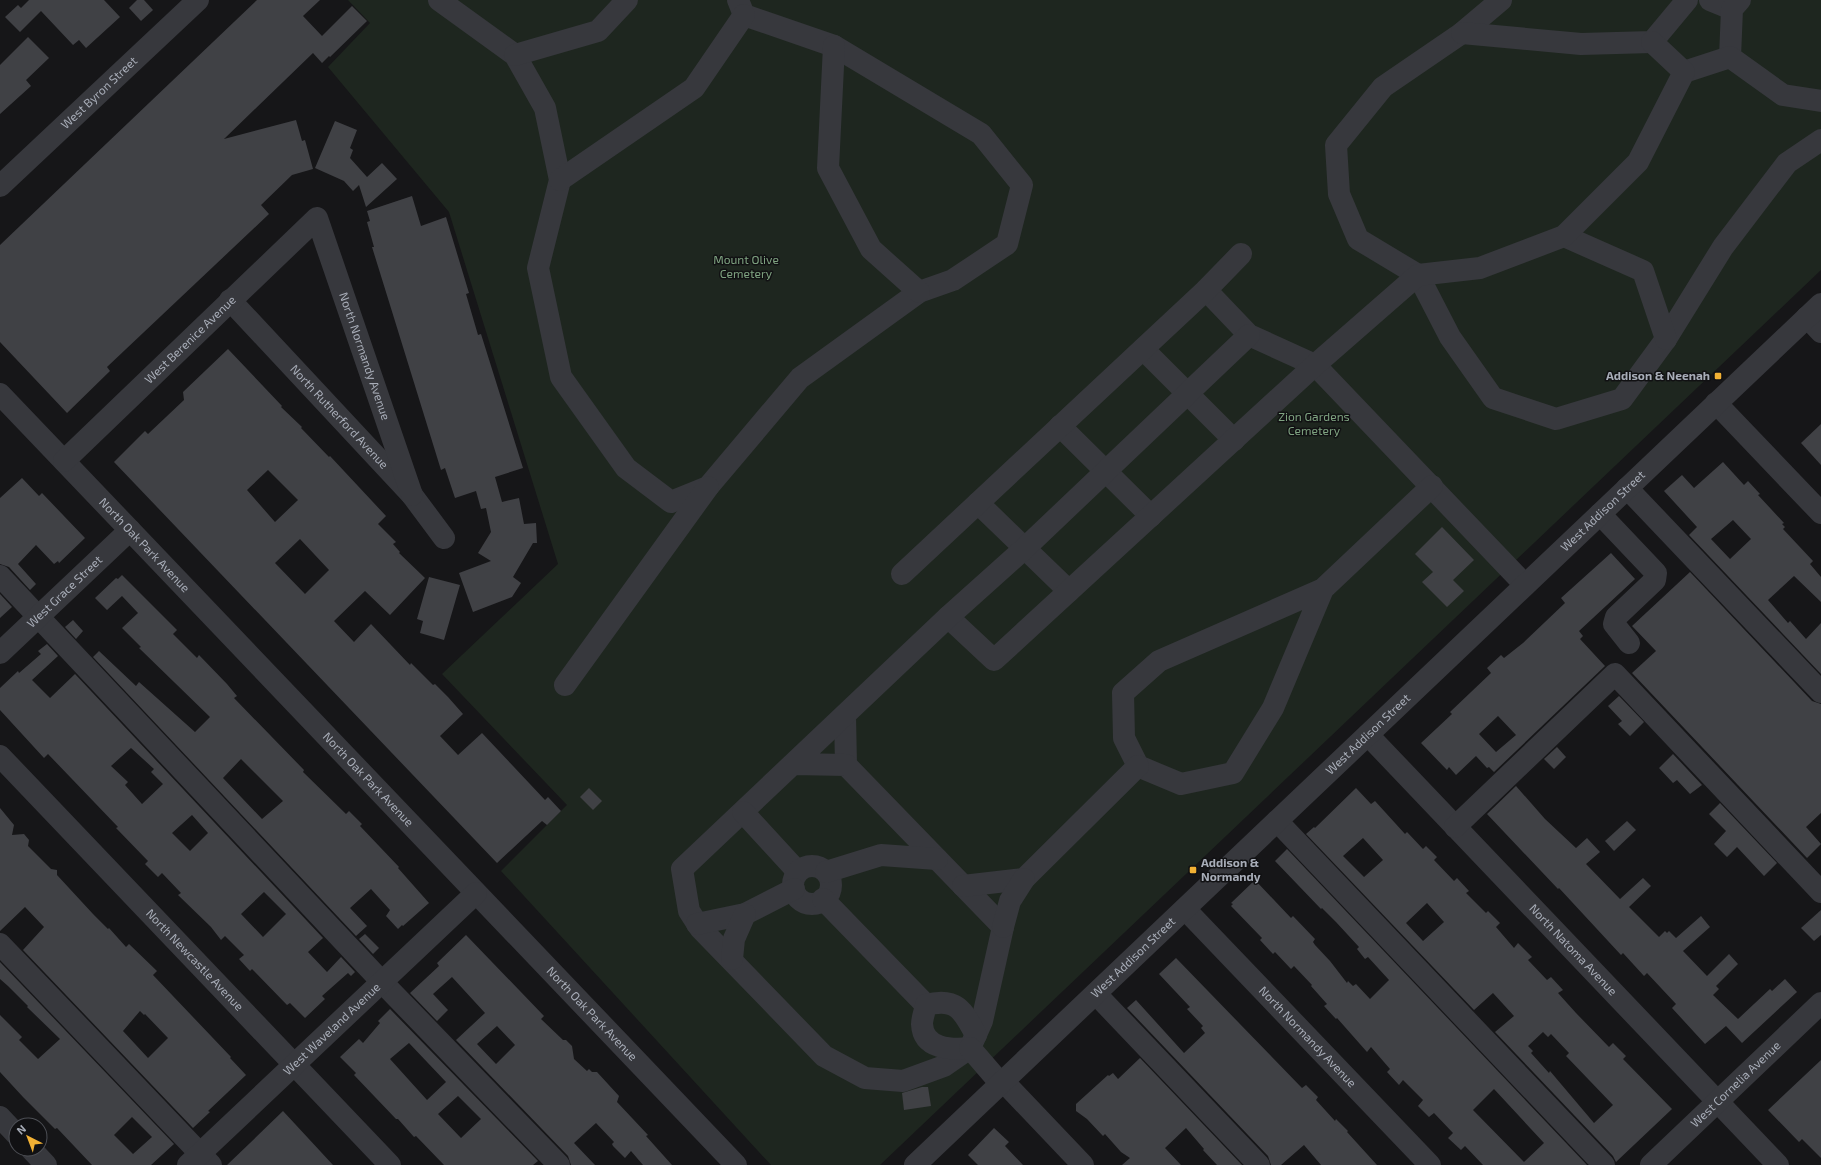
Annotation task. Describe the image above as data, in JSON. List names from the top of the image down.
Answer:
{
  "streets": {
    "street": [
      "West Byron Street",
      "West Berenice Avenue",
      "North Normandy Avenue",
      "North Rutherford Avenue",
      "West Addison Street",
      "North Oak Park Avenue",
      "West Grace Street",
      "North Natoma Avenue",
      "North Newcastle Avenue",
      "West Waveland Avenue",
      "West Cornelia Avenue"
    ]
  },
  "crossings": [
    ["West Berenice Avenue", "North Normandy Avenue"],
    ["West Berenice Avenue", "North Rutherford Avenue"],
    ["West Berenice Avenue", "North Oak Park Avenue"],
    ["North Normandy Avenue", "North Rutherford Avenue"],
    ["North Normandy Avenue", "West Addison Street"],
    ["West Addison Street", "North Natoma Avenue"],
    ["North Oak Park Avenue", "West Grace Street"],
    ["North Oak Park Avenue", "West Waveland Avenue"],
    ["North Natoma Avenue", "West Cornelia Avenue"],
    ["North Newcastle Avenue", "West Waveland Avenue"]
  ],
  "parks": ["Mount Olive Cemetery", "Zion Gardens Cemetery"],
  "places": {
    "transit": ["Addison & Neenah", "Addison & Normandy"]
  },
  "north": "top left"
}
